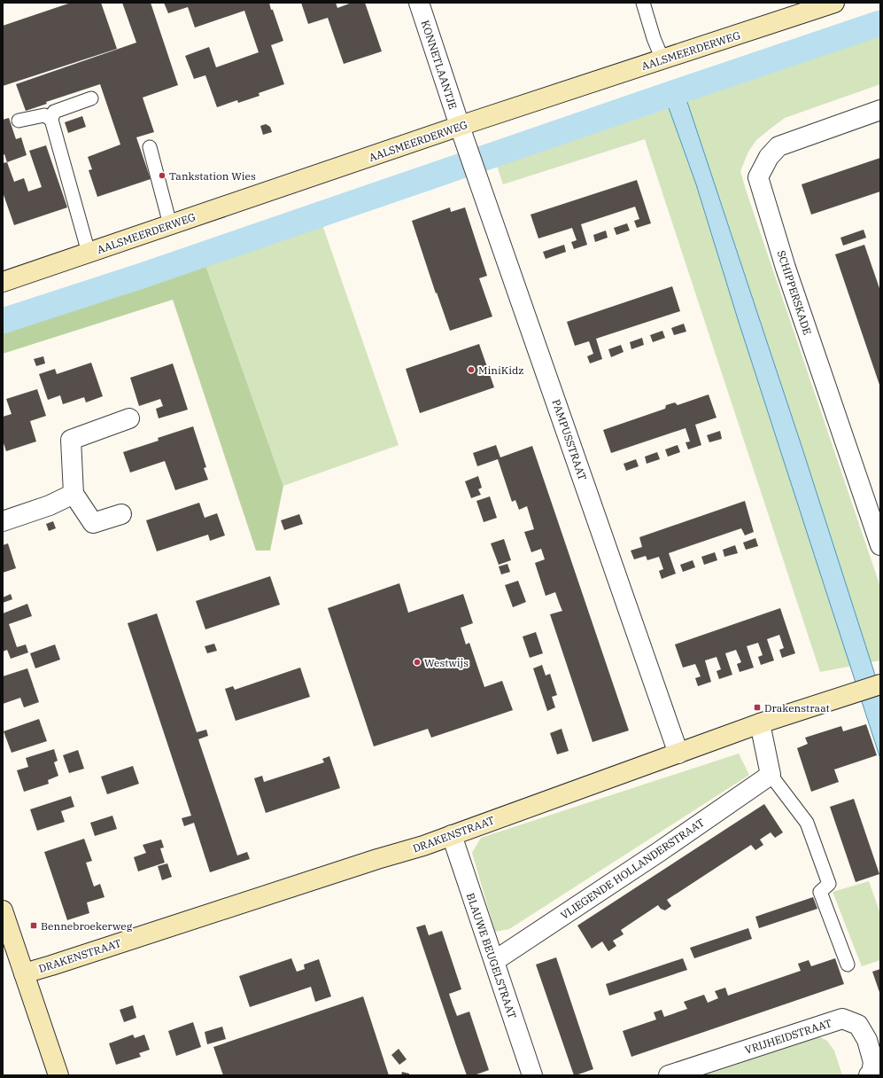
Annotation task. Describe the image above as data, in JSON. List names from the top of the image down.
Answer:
{
  "streets": {
    "street": [
      "AALSMEERDERWEG",
      "KONNETLAANTJE",
      "SCHIPPERSKADE",
      "PAMPUSSTRAAT",
      "DRAKENSTRAAT",
      "VLIEGENDE HOLLANDERSTRAAT",
      "BLAUWE BEUGELSTRAAT",
      "VRIJHEIDSTRAAT"
    ]
  },
  "crossings": [
    ["AALSMEERDERWEG", "KONNETLAANTJE"],
    ["AALSMEERDERWEG", "PAMPUSSTRAAT"],
    ["KONNETLAANTJE", "PAMPUSSTRAAT"],
    ["PAMPUSSTRAAT", "DRAKENSTRAAT"],
    ["DRAKENSTRAAT", "BLAUWE BEUGELSTRAAT"],
    ["VLIEGENDE HOLLANDERSTRAAT", "BLAUWE BEUGELSTRAAT"]
  ],
  "places": {
    "other": ["Tankstation Wies", "MiniKidz", "Westwijs"],
    "transit": ["Drakenstraat", "Bennebroekerweg"]
  }
}
